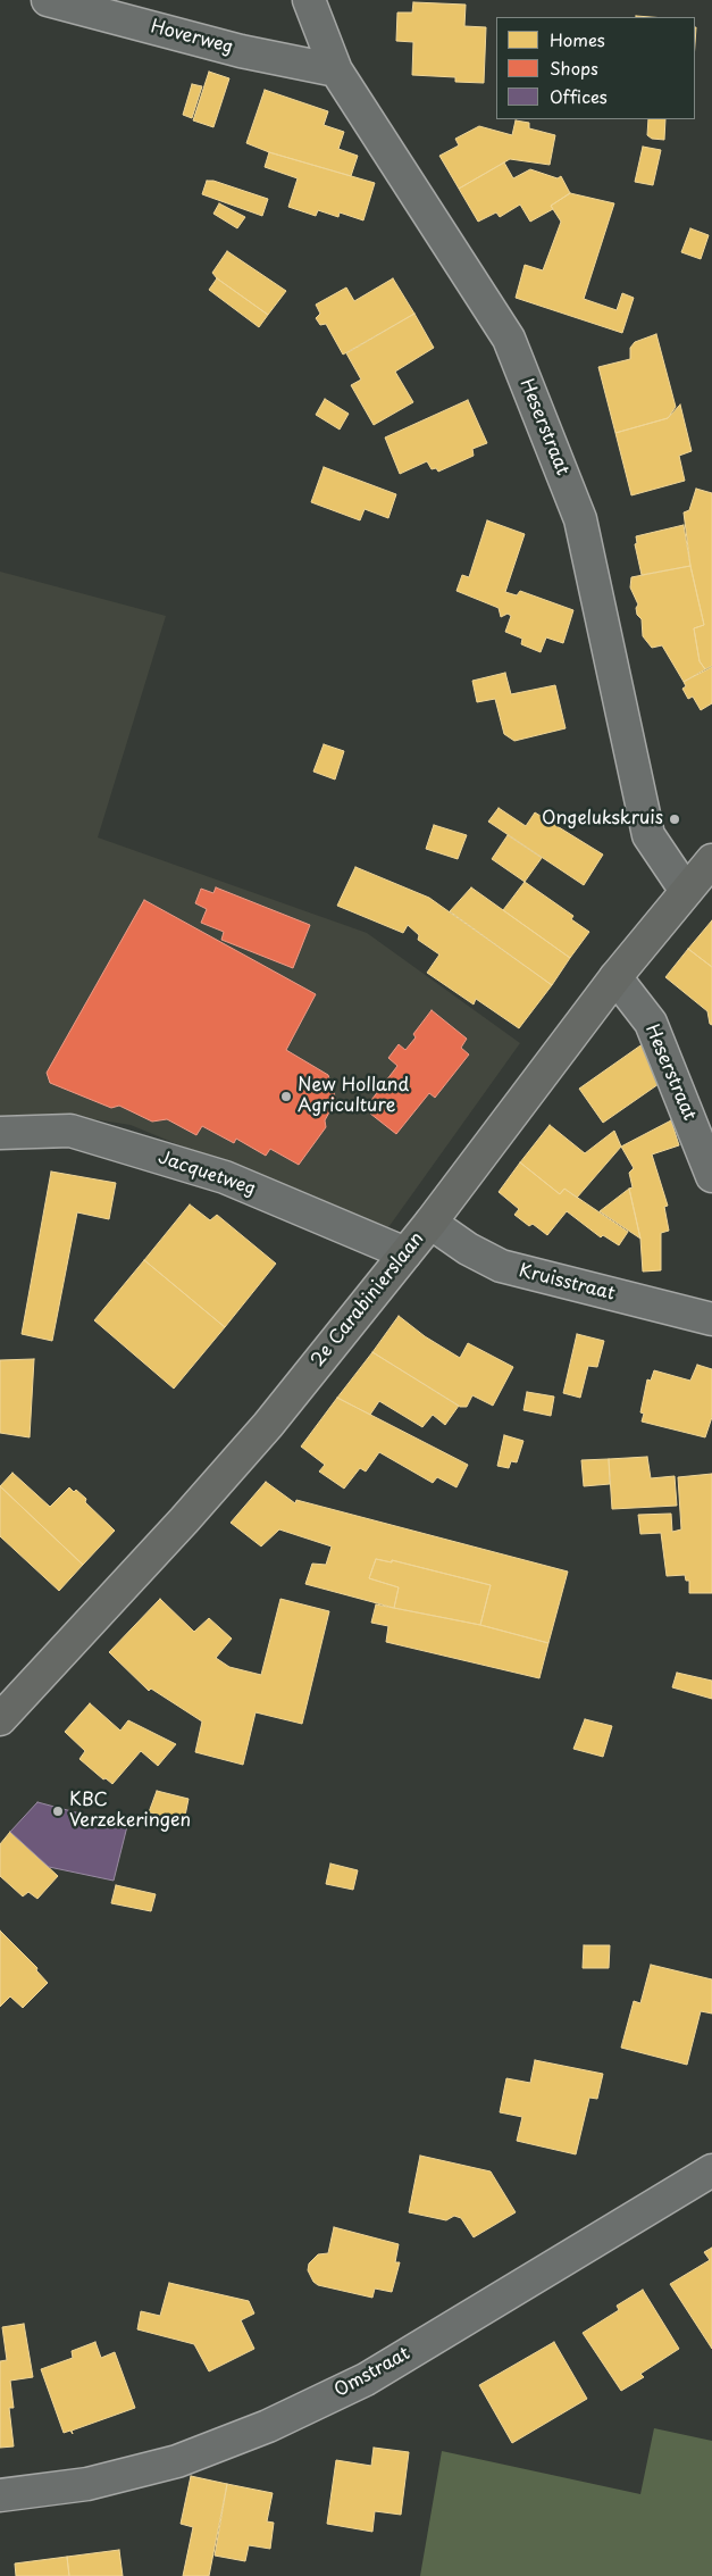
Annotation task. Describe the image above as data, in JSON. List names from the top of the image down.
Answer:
{
  "streets": {
    "main road": ["2e Carabinierslaan"],
    "street": [
      "Hoverweg",
      "Heserstraat",
      "Jacquetweg",
      "Kruisstraat",
      "Omstraat"
    ]
  },
  "crossings": [
    ["Hoverweg", "Heserstraat"],
    ["Heserstraat", "2e Carabinierslaan"],
    ["Jacquetweg", "2e Carabinierslaan"],
    ["Kruisstraat", "2e Carabinierslaan"]
  ],
  "places": ["Ongelukskruis", "New Holland Agriculture", "KBC Verzekeringen"],
  "legend": ["Homes", "Shops", "Offices"]
}
